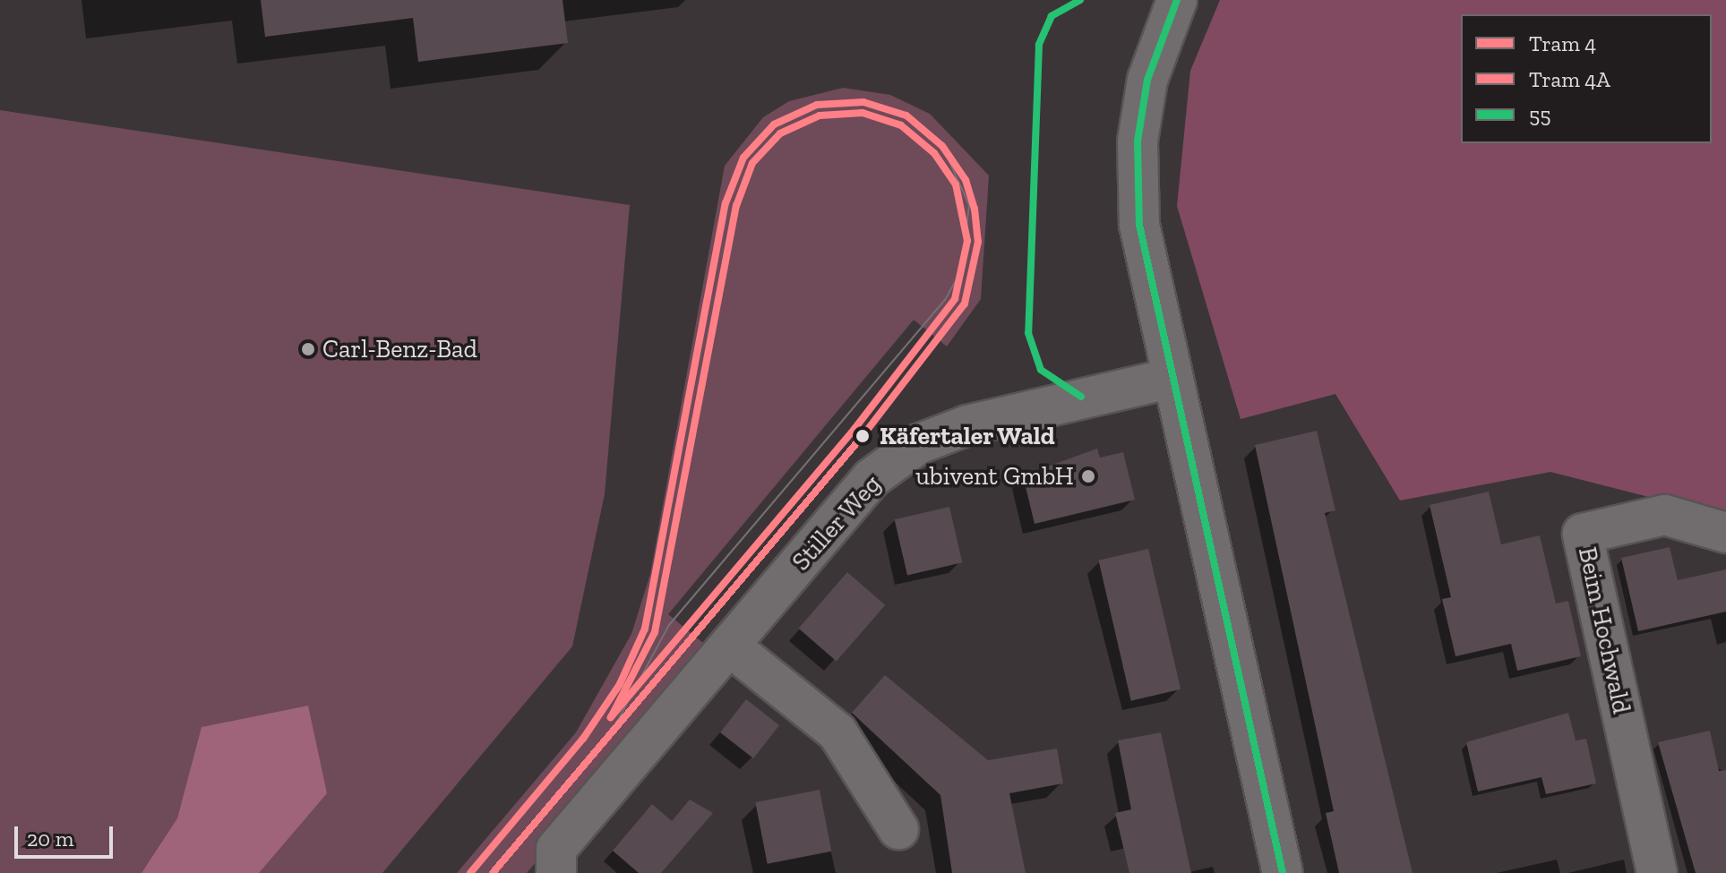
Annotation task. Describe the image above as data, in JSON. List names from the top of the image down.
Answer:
{
  "streets": {
    "street": ["Stiller Weg", "Beim Hochwald"]
  },
  "places": ["Carl-Benz-Bad", "Käfertaler Wald", "ubivent GmbH"],
  "lines": ["transit line 55", "tram line 4", "tram line 4A"],
  "legend": ["Tram 4", "Tram 4A", "55"],
  "scale_bar": "20 m"
}
